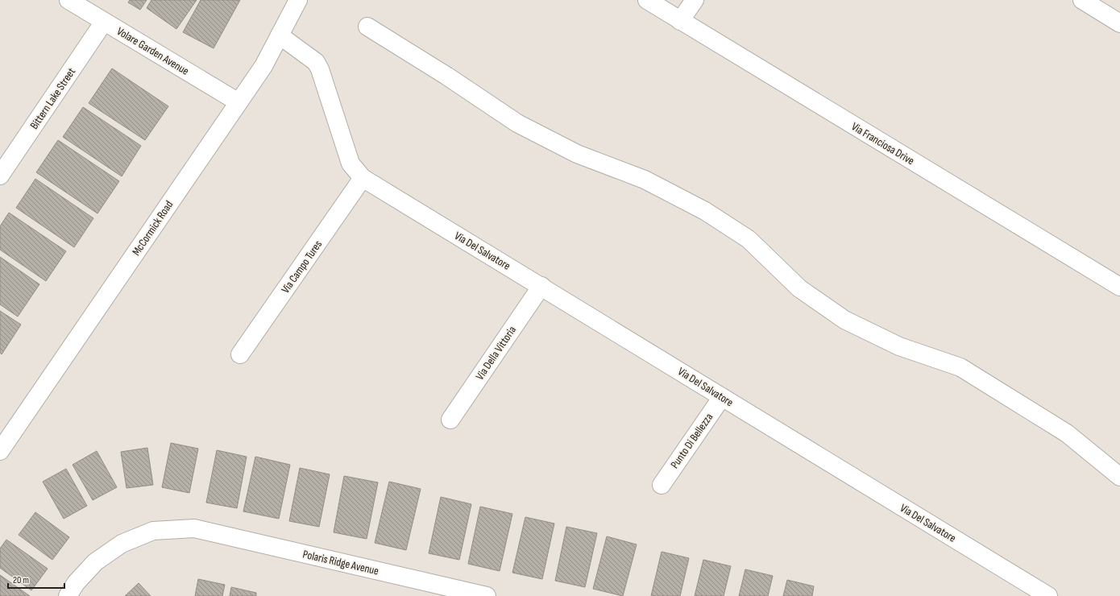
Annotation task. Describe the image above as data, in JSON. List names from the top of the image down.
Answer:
{
  "streets": {
    "street": [
      "Volare Garden Avenue",
      "Bittern Lake Street",
      "Via Franciosa Drive",
      "McCormick Road",
      "Via Del Salvatore",
      "Via Campo Tures",
      "Via Della Vittoria",
      "Punto Di Bellezza",
      "Polaris Ridge Avenue"
    ]
  },
  "crossings": [
    ["Volare Garden Avenue", "Bittern Lake Street"],
    ["Volare Garden Avenue", "McCormick Road"],
    ["Via Del Salvatore", "Via Campo Tures"],
    ["Via Del Salvatore", "Via Della Vittoria"],
    ["Via Del Salvatore", "Punto Di Bellezza"]
  ],
  "scale_bar": "20 m"
}
